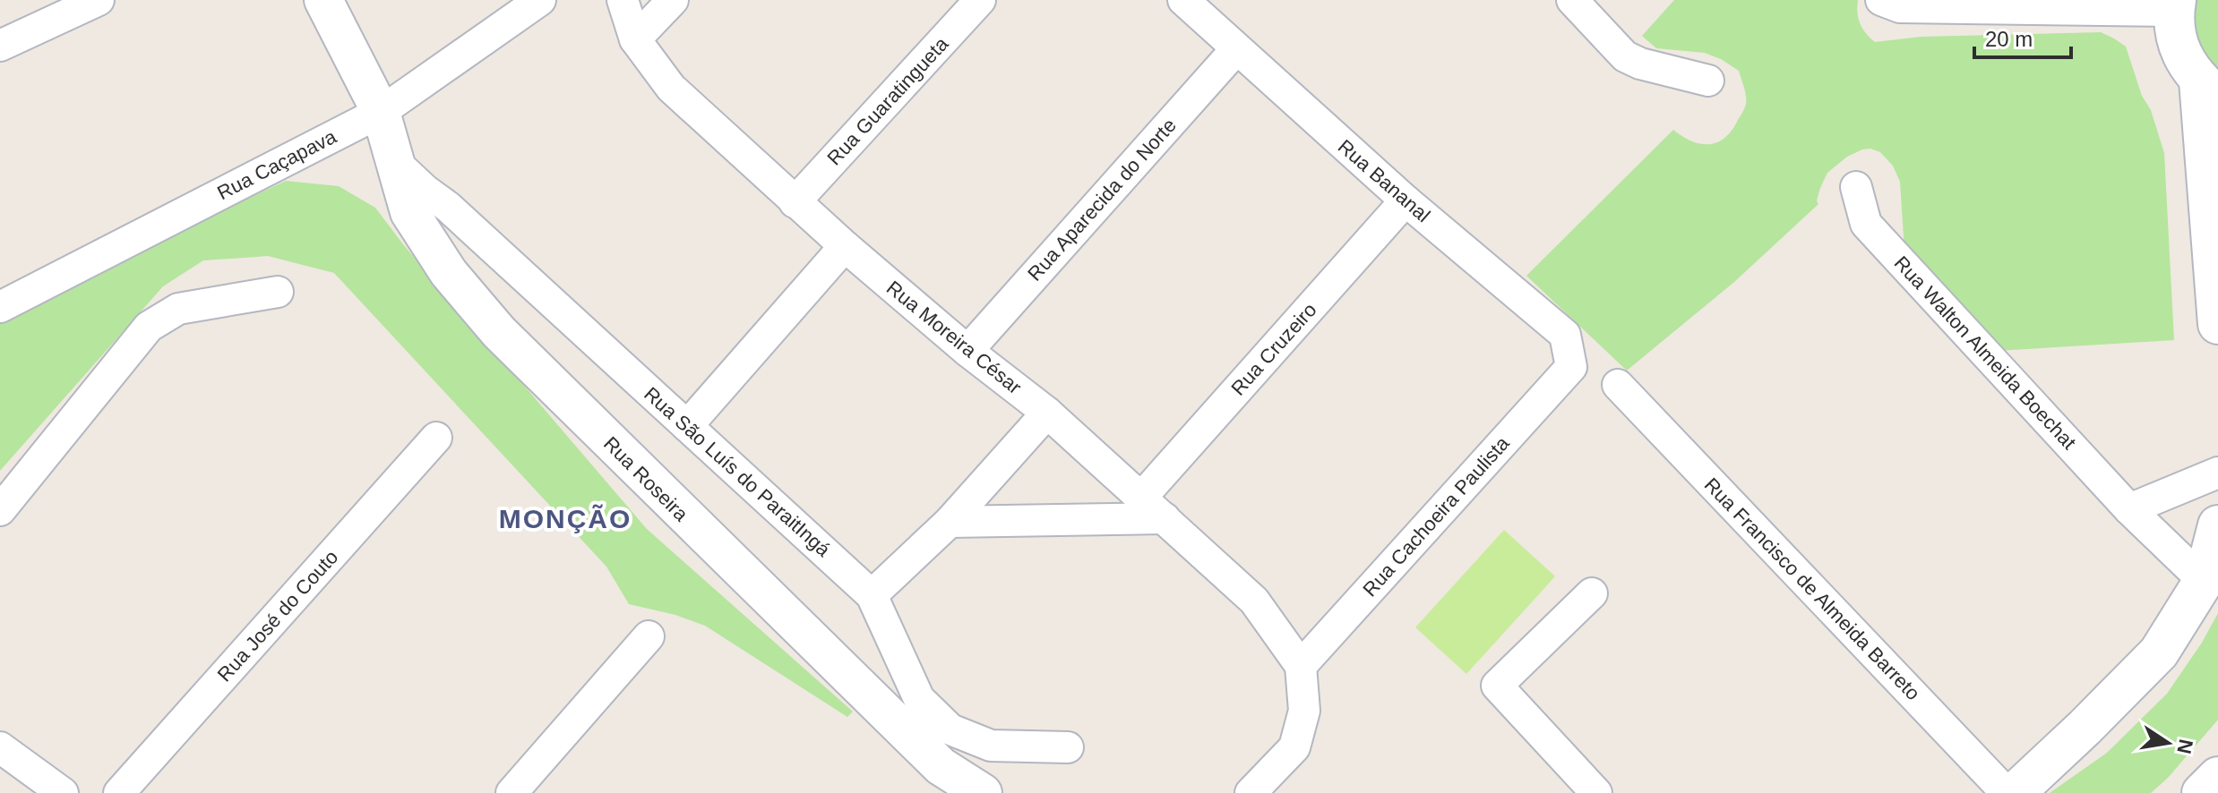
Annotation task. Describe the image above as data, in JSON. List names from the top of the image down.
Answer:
{
  "streets": {
    "street": [
      "Rua Guaratingueta",
      "Rua Caçapava",
      "Rua Bananal",
      "Rua Aparecida do Norte",
      "Rua Moreira César",
      "Rua Cruzeiro",
      "Rua Walton Almeida Boechat",
      "Rua São Luís do ParaitIngá",
      "Rua Roseira",
      "Rua Cachoeira Paulista",
      "Rua Francisco de Almeida Barreto",
      "Rua José do Couto"
    ]
  },
  "crossings": [
    ["Rua Guaratingueta", "Rua Moreira César"],
    ["Rua Caçapava", "Rua Roseira"],
    ["Rua Bananal", "Rua Aparecida do Norte"],
    ["Rua Bananal", "Rua Cruzeiro"],
    ["Rua Bananal", "Rua Cachoeira Paulista"],
    ["Rua Aparecida do Norte", "Rua Moreira César"],
    ["Rua Moreira César", "Rua Cruzeiro"],
    ["Rua Moreira César", "Rua Cachoeira Paulista"],
    ["Rua São Luís do ParaitIngá", "Rua Roseira"]
  ],
  "districts": ["MONÇÃO"],
  "scale_bar": "20 m",
  "north": "right"
}
